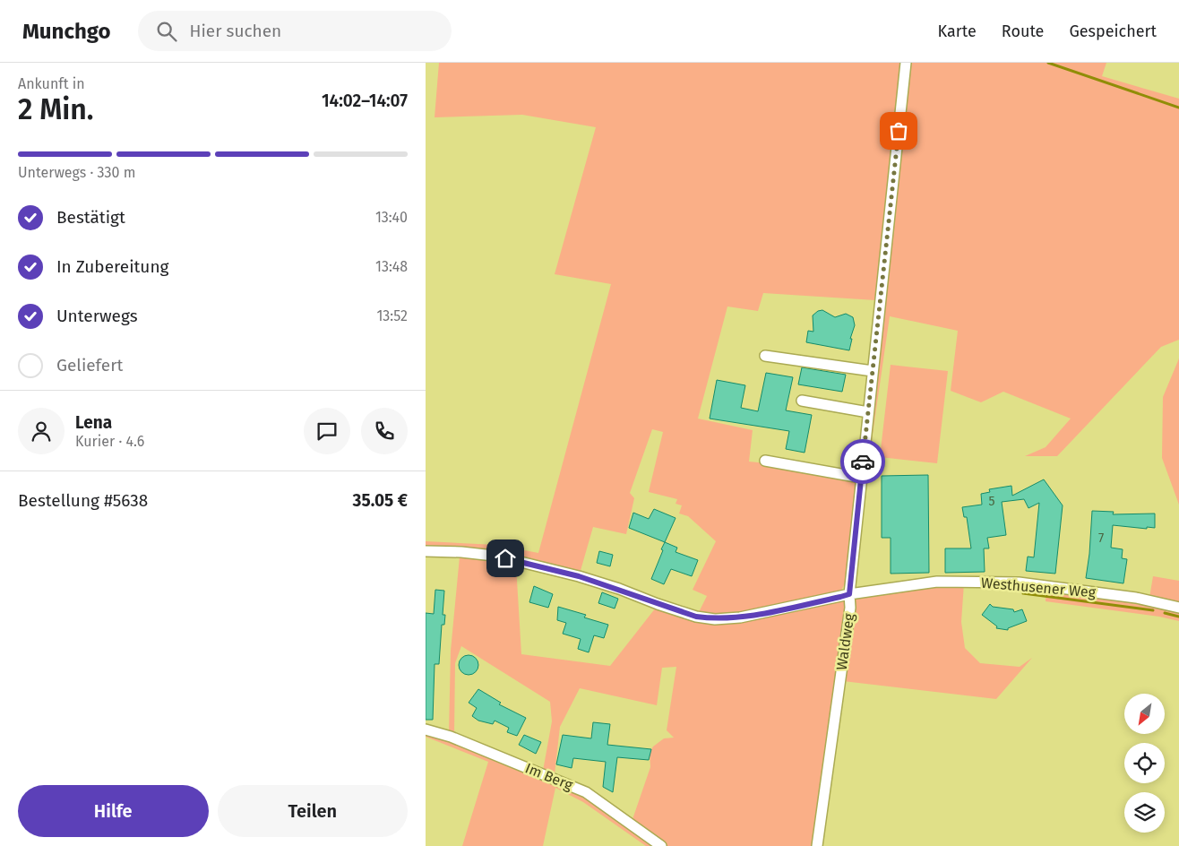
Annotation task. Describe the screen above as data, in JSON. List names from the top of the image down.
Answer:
{
  "streets": {
    "street": ["Westhusener Weg", "Waldweg", "Im Berg"]
  },
  "crossings": [
    ["Westhusener Weg", "Waldweg"]
  ],
  "house_numbers": ["5", "7"],
  "north": "bottom left",
  "page": {
    "header": "Munchgo",
    "search": "Hier suchen",
    "nav": ["Karte", "Route", "Gespeichert"],
    "heading": ["2 Min.", "Ankunft in", "14:02–14:07"],
    "panel": [
      "Lena",
      "Kurier · 4.6",
      "Bestellung #5638",
      "35.05 €"
    ],
    "bar": "Unterwegs · 330 m",
    "list": [
      ["Bestätigt", "13:40"],
      ["In Zubereitung", "13:48"],
      ["Unterwegs", "13:52"],
      "Geliefert"
    ],
    "buttons": ["Hilfe", "Teilen"]
  }
}
